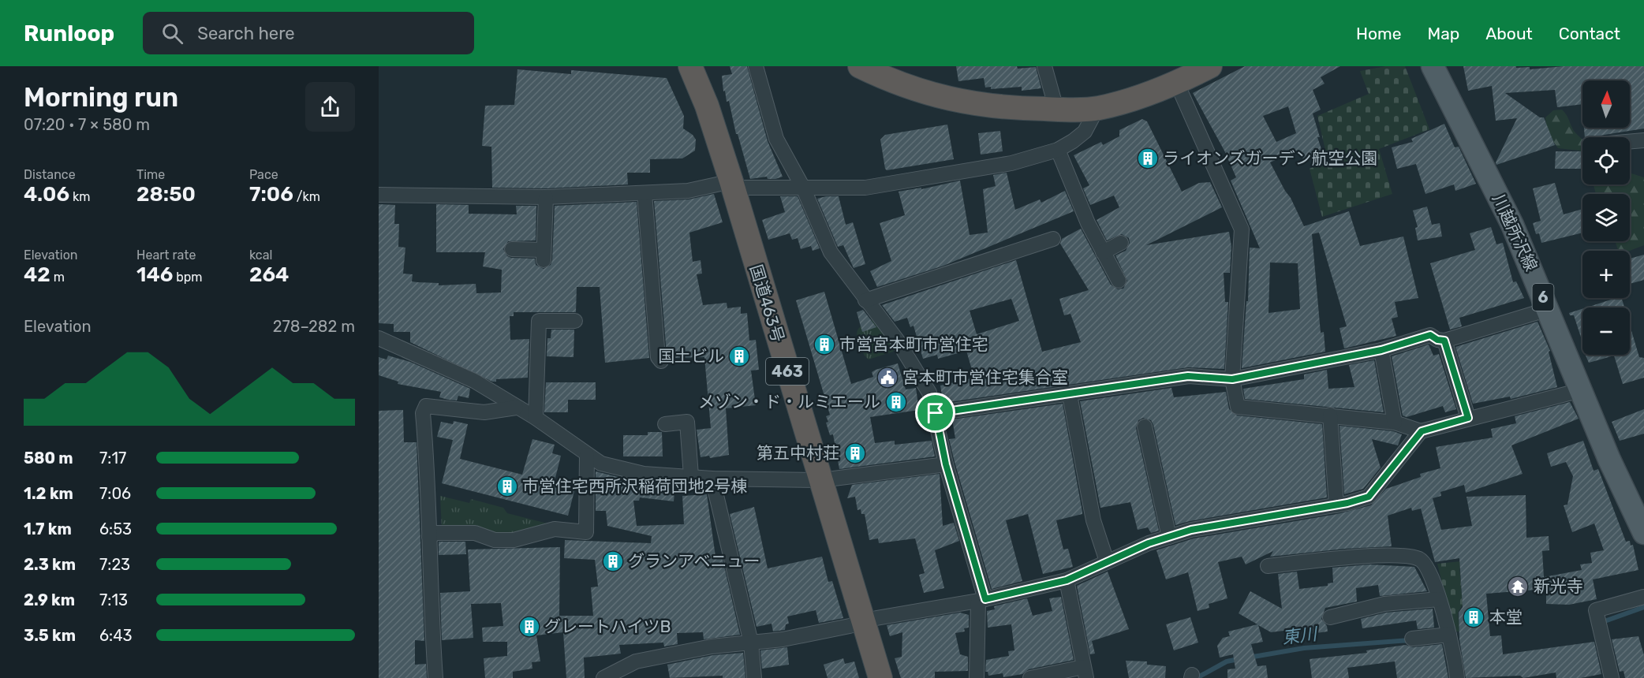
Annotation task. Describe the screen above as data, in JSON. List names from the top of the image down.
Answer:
{
  "streets": {
    "highway": ["国道463号", "463"],
    "main road": ["川越所沢線", "6"]
  },
  "water": ["東川"],
  "places": {
    "building": [
      "ライオンズガーデン航空公園",
      "市営宮本町市営住宅",
      "国土ビル",
      "メゾン・ド・ルミエール",
      "第五中村荘",
      "市営住宅西所沢稲荷団地2号棟",
      "グランアベニュー",
      "本堂",
      "グレートハイツB"
    ],
    "public building": ["宮本町市営住宅集合室"],
    "temple": ["新光寺"]
  },
  "north": "top",
  "page": {
    "header": "Runloop",
    "search": "Search here",
    "nav": [
      "Home",
      "Map",
      "About",
      "Contact"
    ],
    "heading": ["Morning run", "07:20 · 7 × 580 m"],
    "map_buttons": ["+", "−"],
    "stats": [
      ["Distance", "4.06 km"],
      ["Time", "28:50"],
      ["Pace", "7:06 /km"],
      ["Elevation", "42 m"],
      ["Heart rate", "146 bpm"],
      ["kcal", "264"]
    ],
    "chart": ["Elevation", "278–282 m"],
    "list": [
      {
        "name": "580 m",
        "note": "7:17"
      },
      {
        "name": "1.2 km",
        "note": "7:06"
      },
      {
        "name": "1.7 km",
        "note": "6:53"
      },
      {
        "name": "2.3 km",
        "note": "7:23"
      },
      {
        "name": "2.9 km",
        "note": "7:13"
      },
      {
        "name": "3.5 km",
        "note": "6:43"
      }
    ]
  }
}
